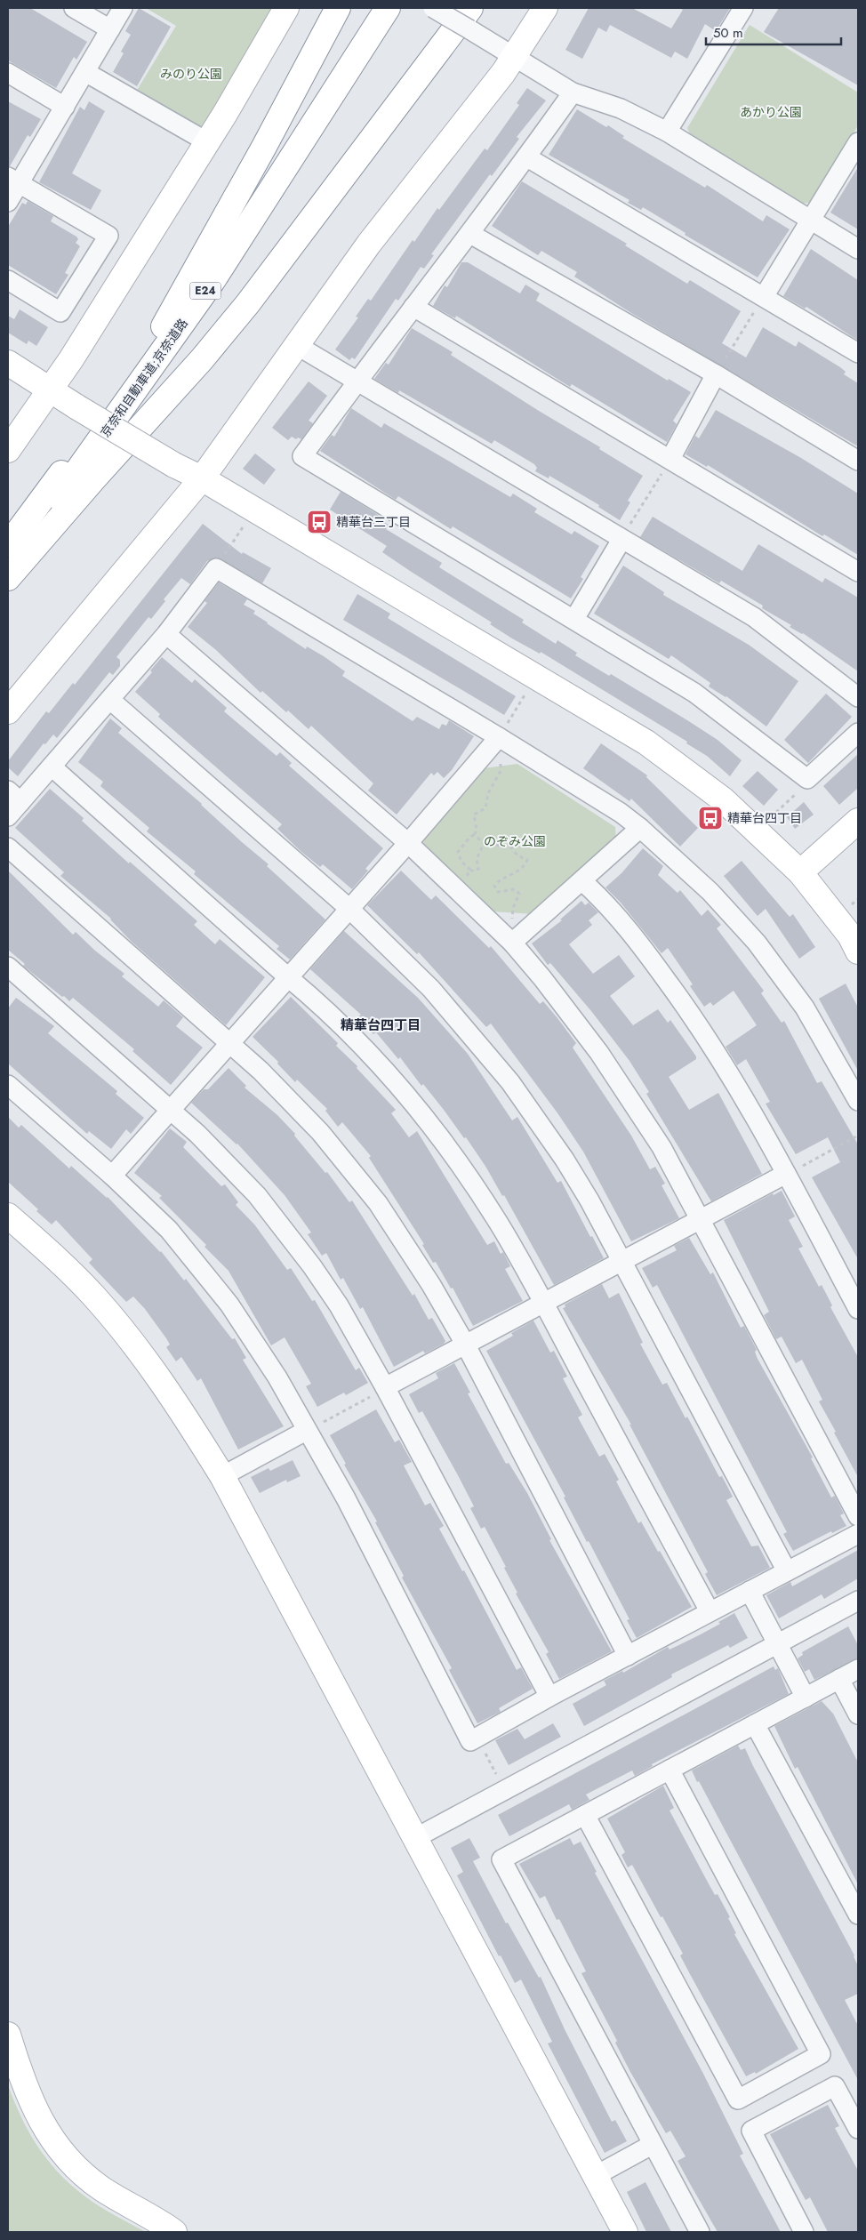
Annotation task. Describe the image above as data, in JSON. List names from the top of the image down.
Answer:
{
  "streets": {
    "main road": ["E24", "京奈和自動車道;京奈道路"]
  },
  "districts": ["精華台四丁目"],
  "parks": ["みのり公園", "あかり公園", "のぞみ公園"],
  "places": {
    "bus stop": ["精華台三丁目", "精華台四丁目"]
  },
  "scale_bar": "50 m"
}
